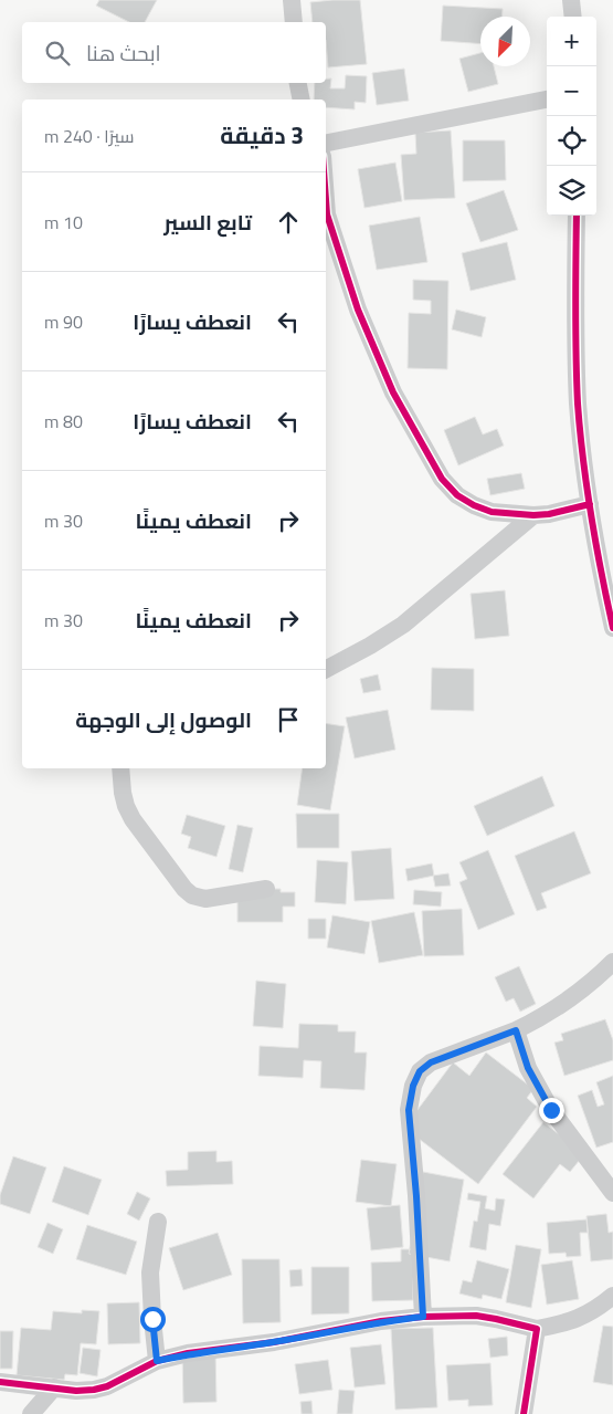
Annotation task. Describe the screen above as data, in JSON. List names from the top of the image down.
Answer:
{
  "north": "bottom left",
  "page": {
    "map_buttons": ["+", "−"],
    "search": "ابحث هنا",
    "heading": ["3 دقيقة", "سيرًا · 240 m"],
    "list": [
      ["تابع السير", "10 m"],
      ["انعطف يسارًا", "90 m"],
      ["انعطف يسارًا", "80 m"],
      ["انعطف يمينًا", "30 m"],
      ["انعطف يمينًا", "30 m"],
      "الوصول إلى الوجهة"
    ]
  }
}
